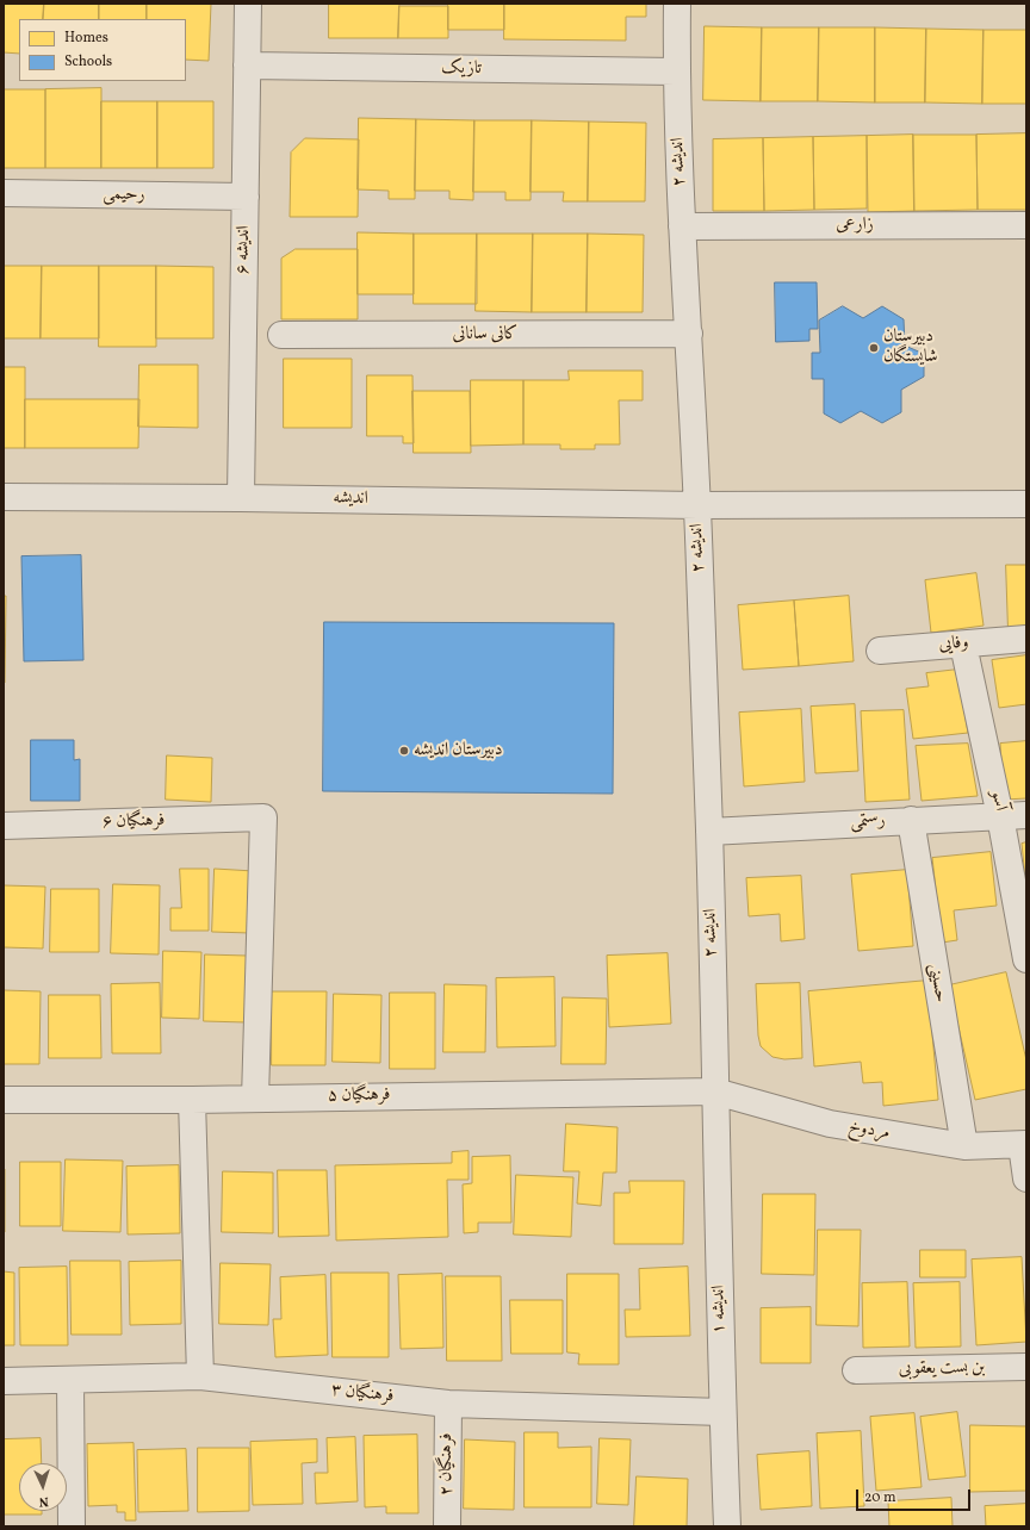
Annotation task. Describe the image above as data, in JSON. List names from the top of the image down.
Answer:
{
  "streets": {
    "street": [
      "تازیک",
      "اندیشه ۲",
      "رحیمی",
      "زارعی",
      "اندیشه ۶",
      "کانی سانانی",
      "اندیشه",
      "وفایی",
      "آسو",
      "فرهنگیان ۶",
      "رستمی",
      "حسینی",
      "فرهنگیان ۵",
      "مردوخ",
      "اندیشه ۱",
      "بن بست یعقوبی",
      "فرهنگیان ۳",
      "فرهنگیان ۲"
    ]
  },
  "crossings": [
    ["تازیک", "اندیشه ۲"],
    ["تازیک", "اندیشه ۶"],
    ["اندیشه ۲", "زارعی"],
    ["اندیشه ۲", "کانی سانانی"],
    ["اندیشه ۲", "اندیشه"],
    ["اندیشه ۲", "رستمی"],
    ["اندیشه ۲", "فرهنگیان ۵"],
    ["اندیشه ۲", "مردوخ"],
    ["اندیشه ۲", "اندیشه ۱"],
    ["رحیمی", "اندیشه ۶"],
    ["اندیشه ۶", "اندیشه"],
    ["وفایی", "آسو"],
    ["آسو", "رستمی"],
    ["فرهنگیان ۶", "فرهنگیان ۵"],
    ["رستمی", "حسینی"],
    ["حسینی", "مردوخ"],
    ["فرهنگیان ۵", "مردوخ"],
    ["فرهنگیان ۵", "اندیشه ۱"],
    ["مردوخ", "اندیشه ۱"],
    ["اندیشه ۱", "فرهنگیان ۳"],
    ["فرهنگیان ۳", "فرهنگیان ۲"]
  ],
  "places": ["دبیرستان شایستگان", "دبیرستان اندیشه"],
  "legend": ["Homes", "Schools"],
  "scale_bar": "20 m",
  "north": "bottom"
}
